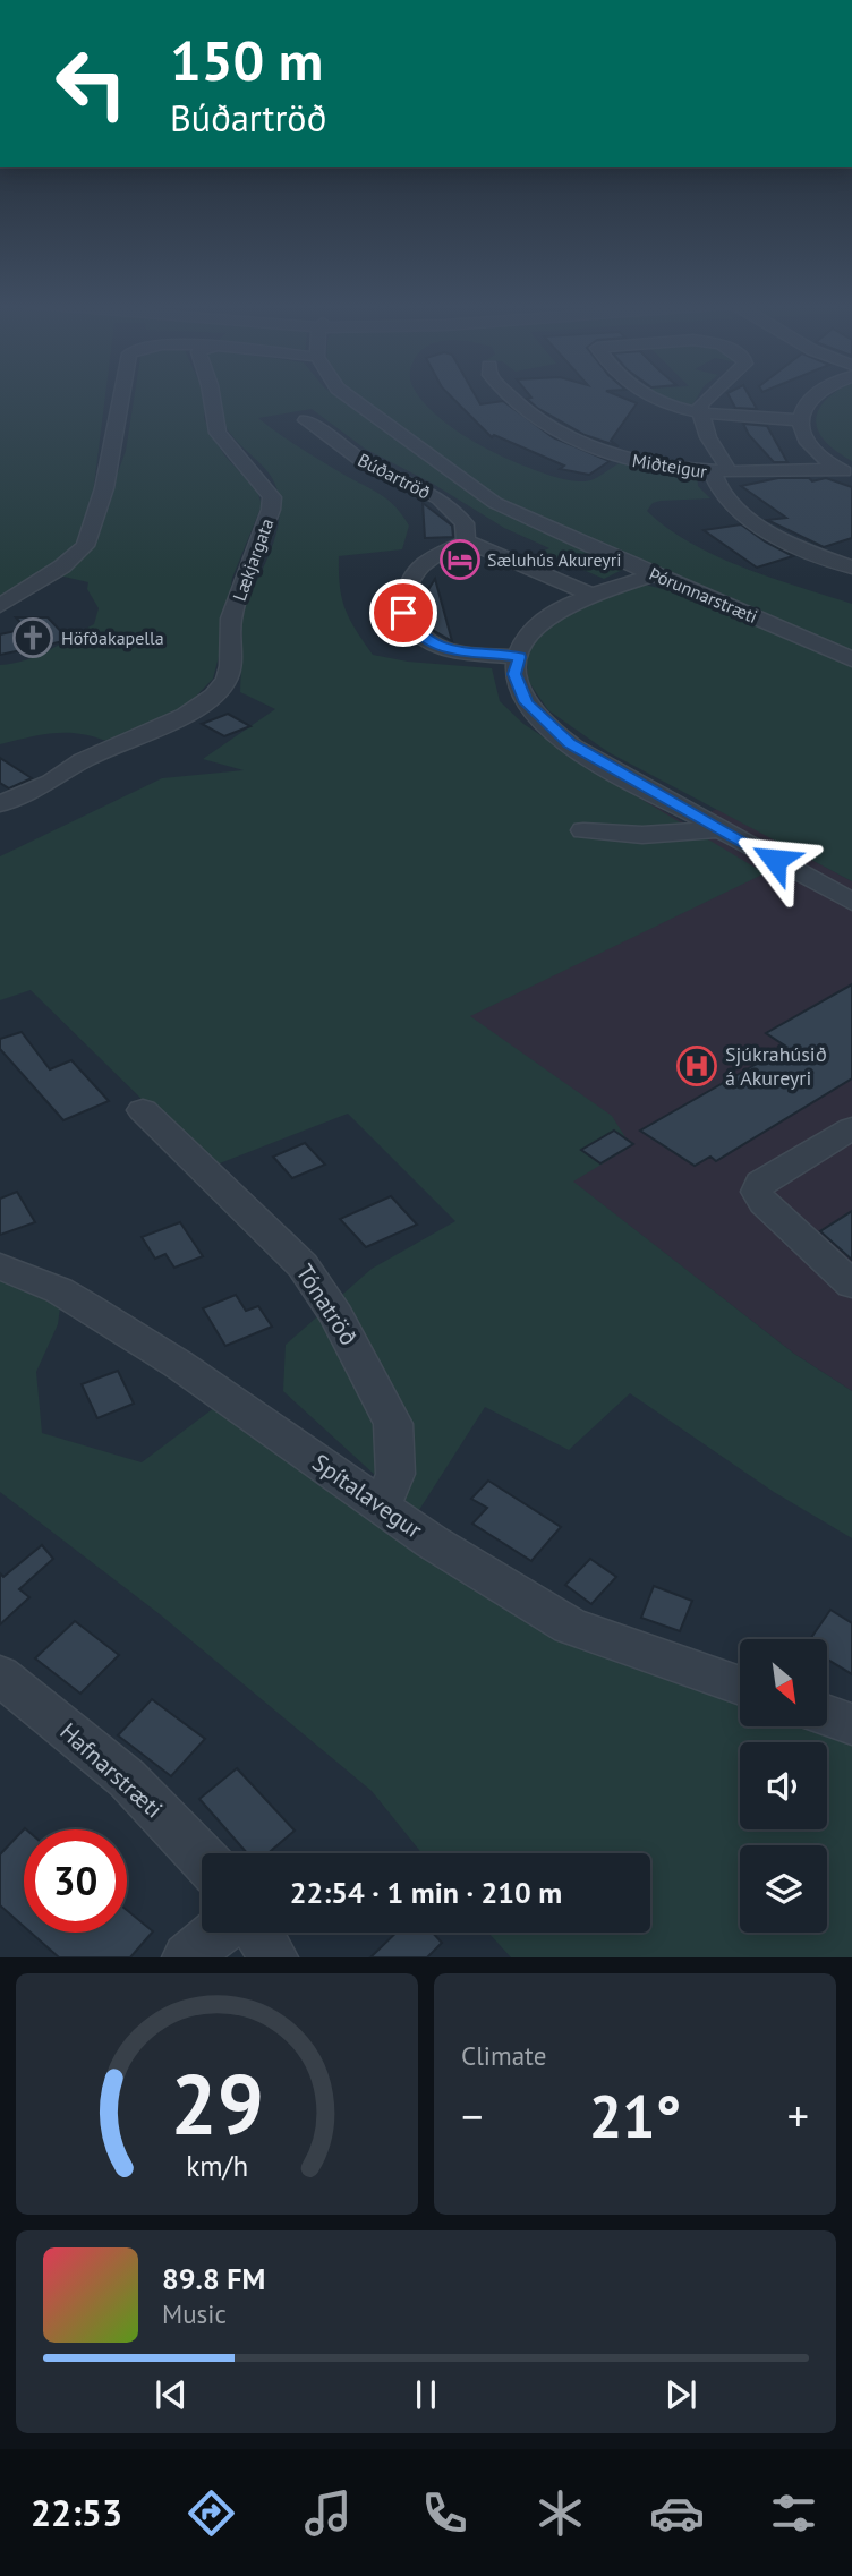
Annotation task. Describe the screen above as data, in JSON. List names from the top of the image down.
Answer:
{
  "streets": {
    "street": [
      "Miðteigur",
      "Búðartröð",
      "Lækjargata",
      "Þórunnarstræti",
      "Tónatröð",
      "Spítalavegur",
      "Hafnarstræti"
    ]
  },
  "crossings": [
    ["Tónatröð", "Spítalavegur"]
  ],
  "places": {
    "hotel": ["Sæluhús Akureyri"],
    "church": ["Höfðakapella"],
    "hospital": ["Sjúkrahúsið á Akureyri"]
  },
  "north": "bottom right",
  "page": {
    "turn": ["150 m", "Búðartröð"],
    "limit": "30",
    "trip": "22:54 · 1 min · 210 m",
    "tile": "Climate",
    "heat": ["−", "21°", "+"],
    "song": ["89.8 FM", "Music"],
    "tabs": "22:53",
    "gauge": ["29", "km/h"]
  }
}
